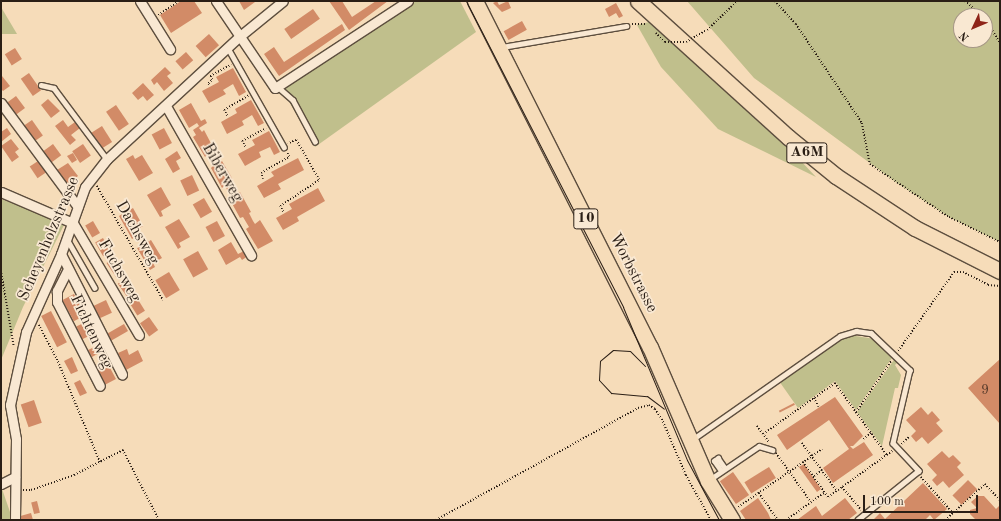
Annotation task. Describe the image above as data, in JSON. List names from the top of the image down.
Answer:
{
  "streets": {
    "main road": ["A6M", "10", "Worbstrasse"],
    "street": [
      "Biberweg",
      "Scheyenholzstrasse",
      "Fuchsweg",
      "Fichtenweg"
    ],
    "path": ["Dachsweg"]
  },
  "crossings": [
    ["Biberweg", "Scheyenholzstrasse"],
    ["Dachsweg", "Scheyenholzstrasse"],
    ["Scheyenholzstrasse", "Fuchsweg"],
    ["Scheyenholzstrasse", "Fichtenweg"]
  ],
  "house_numbers": ["9"],
  "scale_bar": "100 m",
  "north": "bottom left"
}
